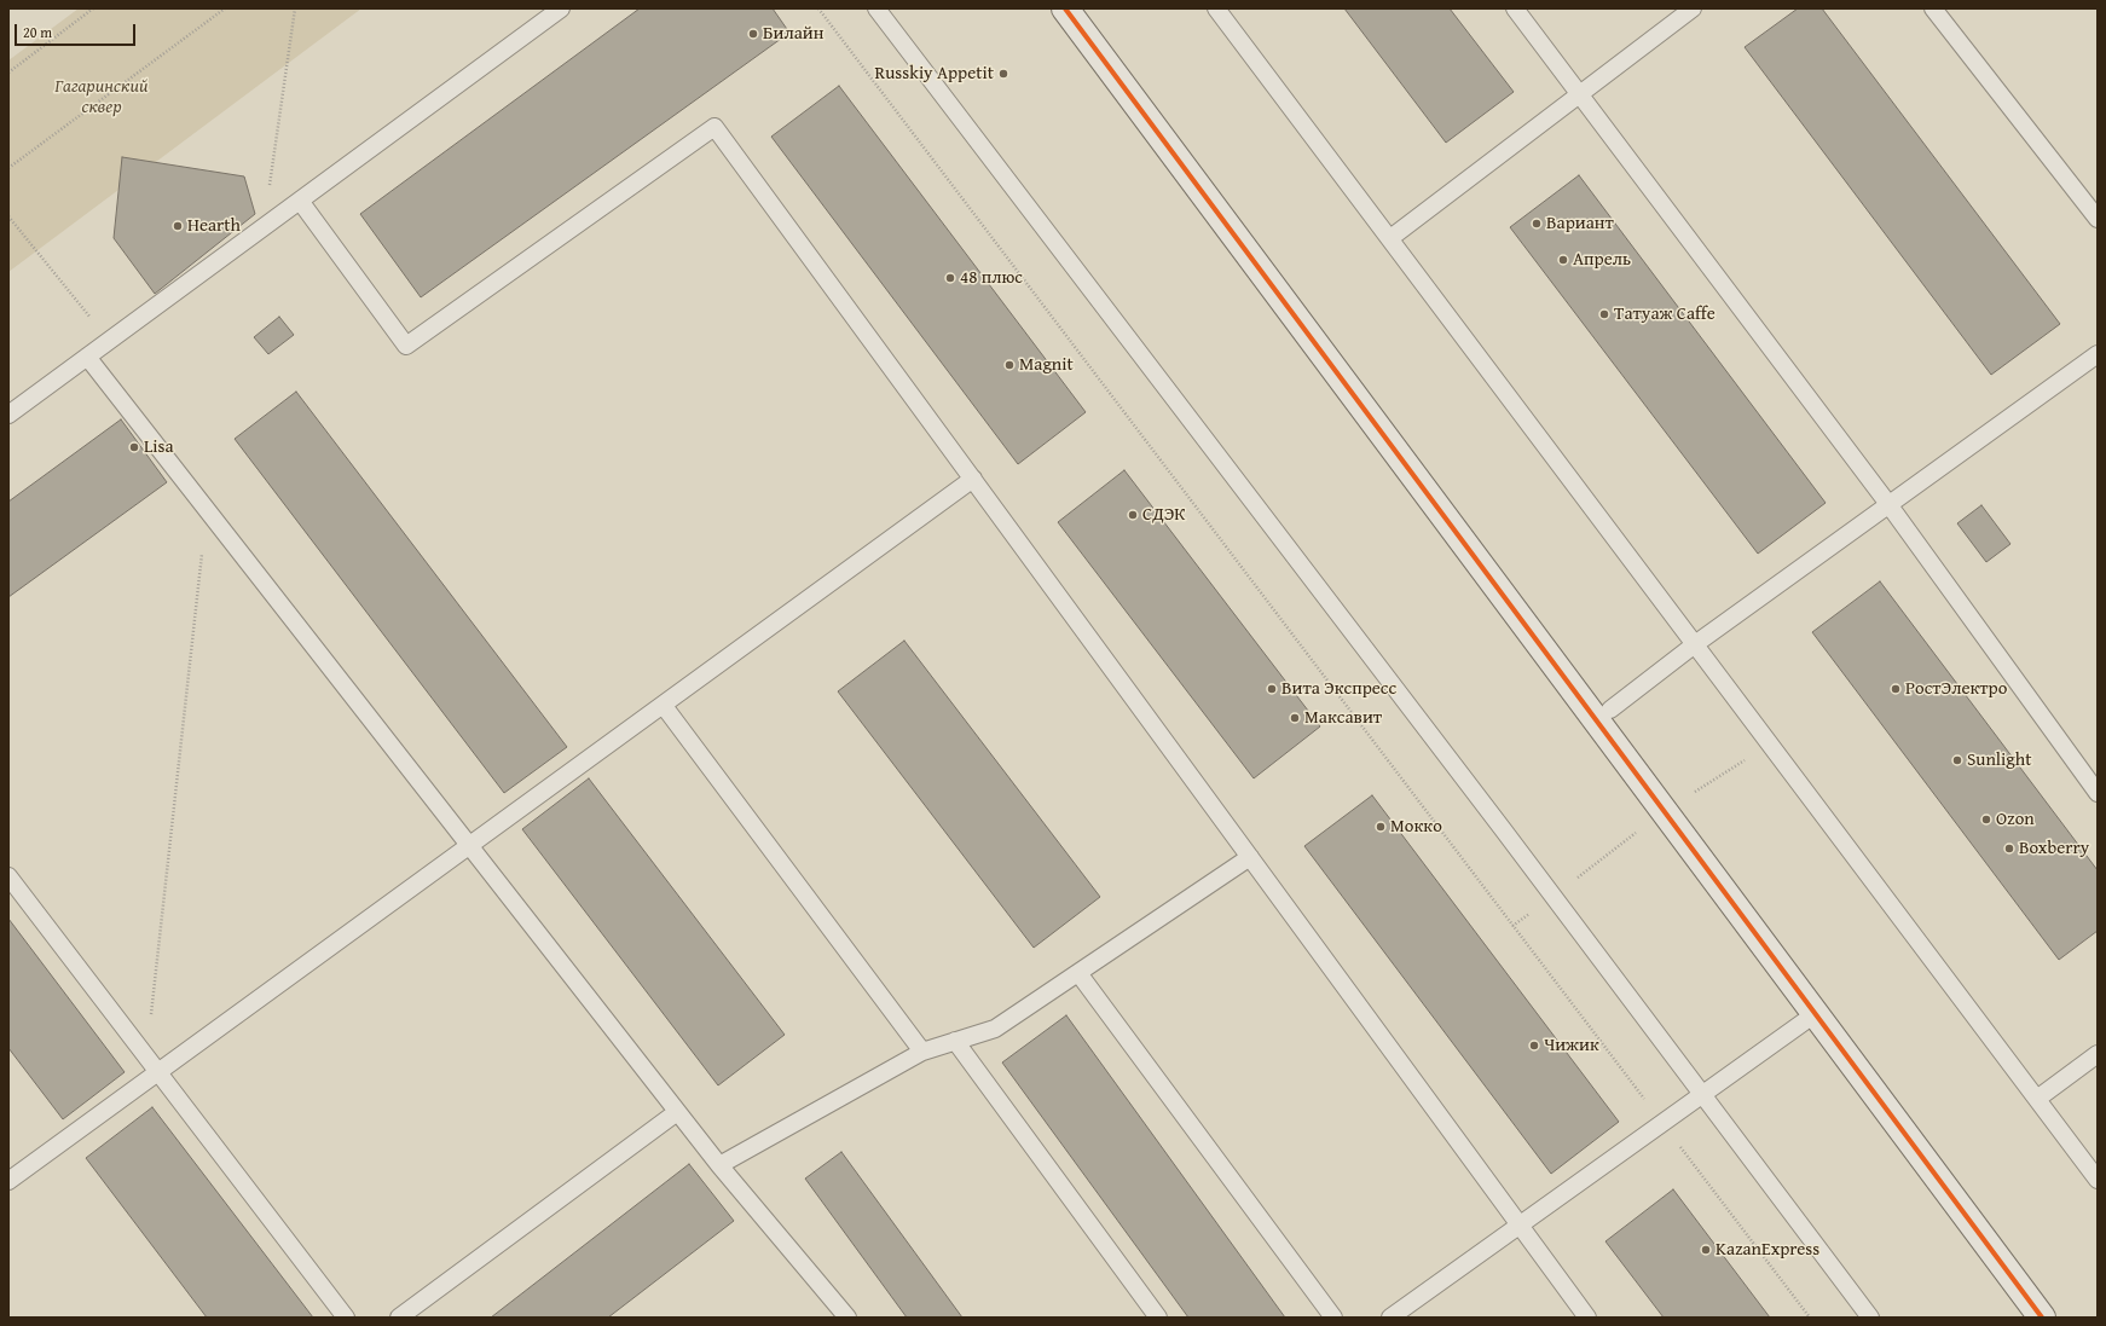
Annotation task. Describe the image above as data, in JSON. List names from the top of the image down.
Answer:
{
  "parks": ["Гагаринский сквер"],
  "places": [
    "Билайн",
    "Russkiy Appetit",
    "Вариант",
    "Hearth",
    "Апрель",
    "48 плюс",
    "Татуаж Caffe",
    "Magnit",
    "Lisa",
    "СДЭК",
    "Вита Экспресс",
    "РостЭлектро",
    "Максавит",
    "Sunlight",
    "Ozon",
    "Мокко",
    "Boxberry",
    "Чижик",
    "KazanExpress"
  ],
  "scale_bar": "20 m"
}
